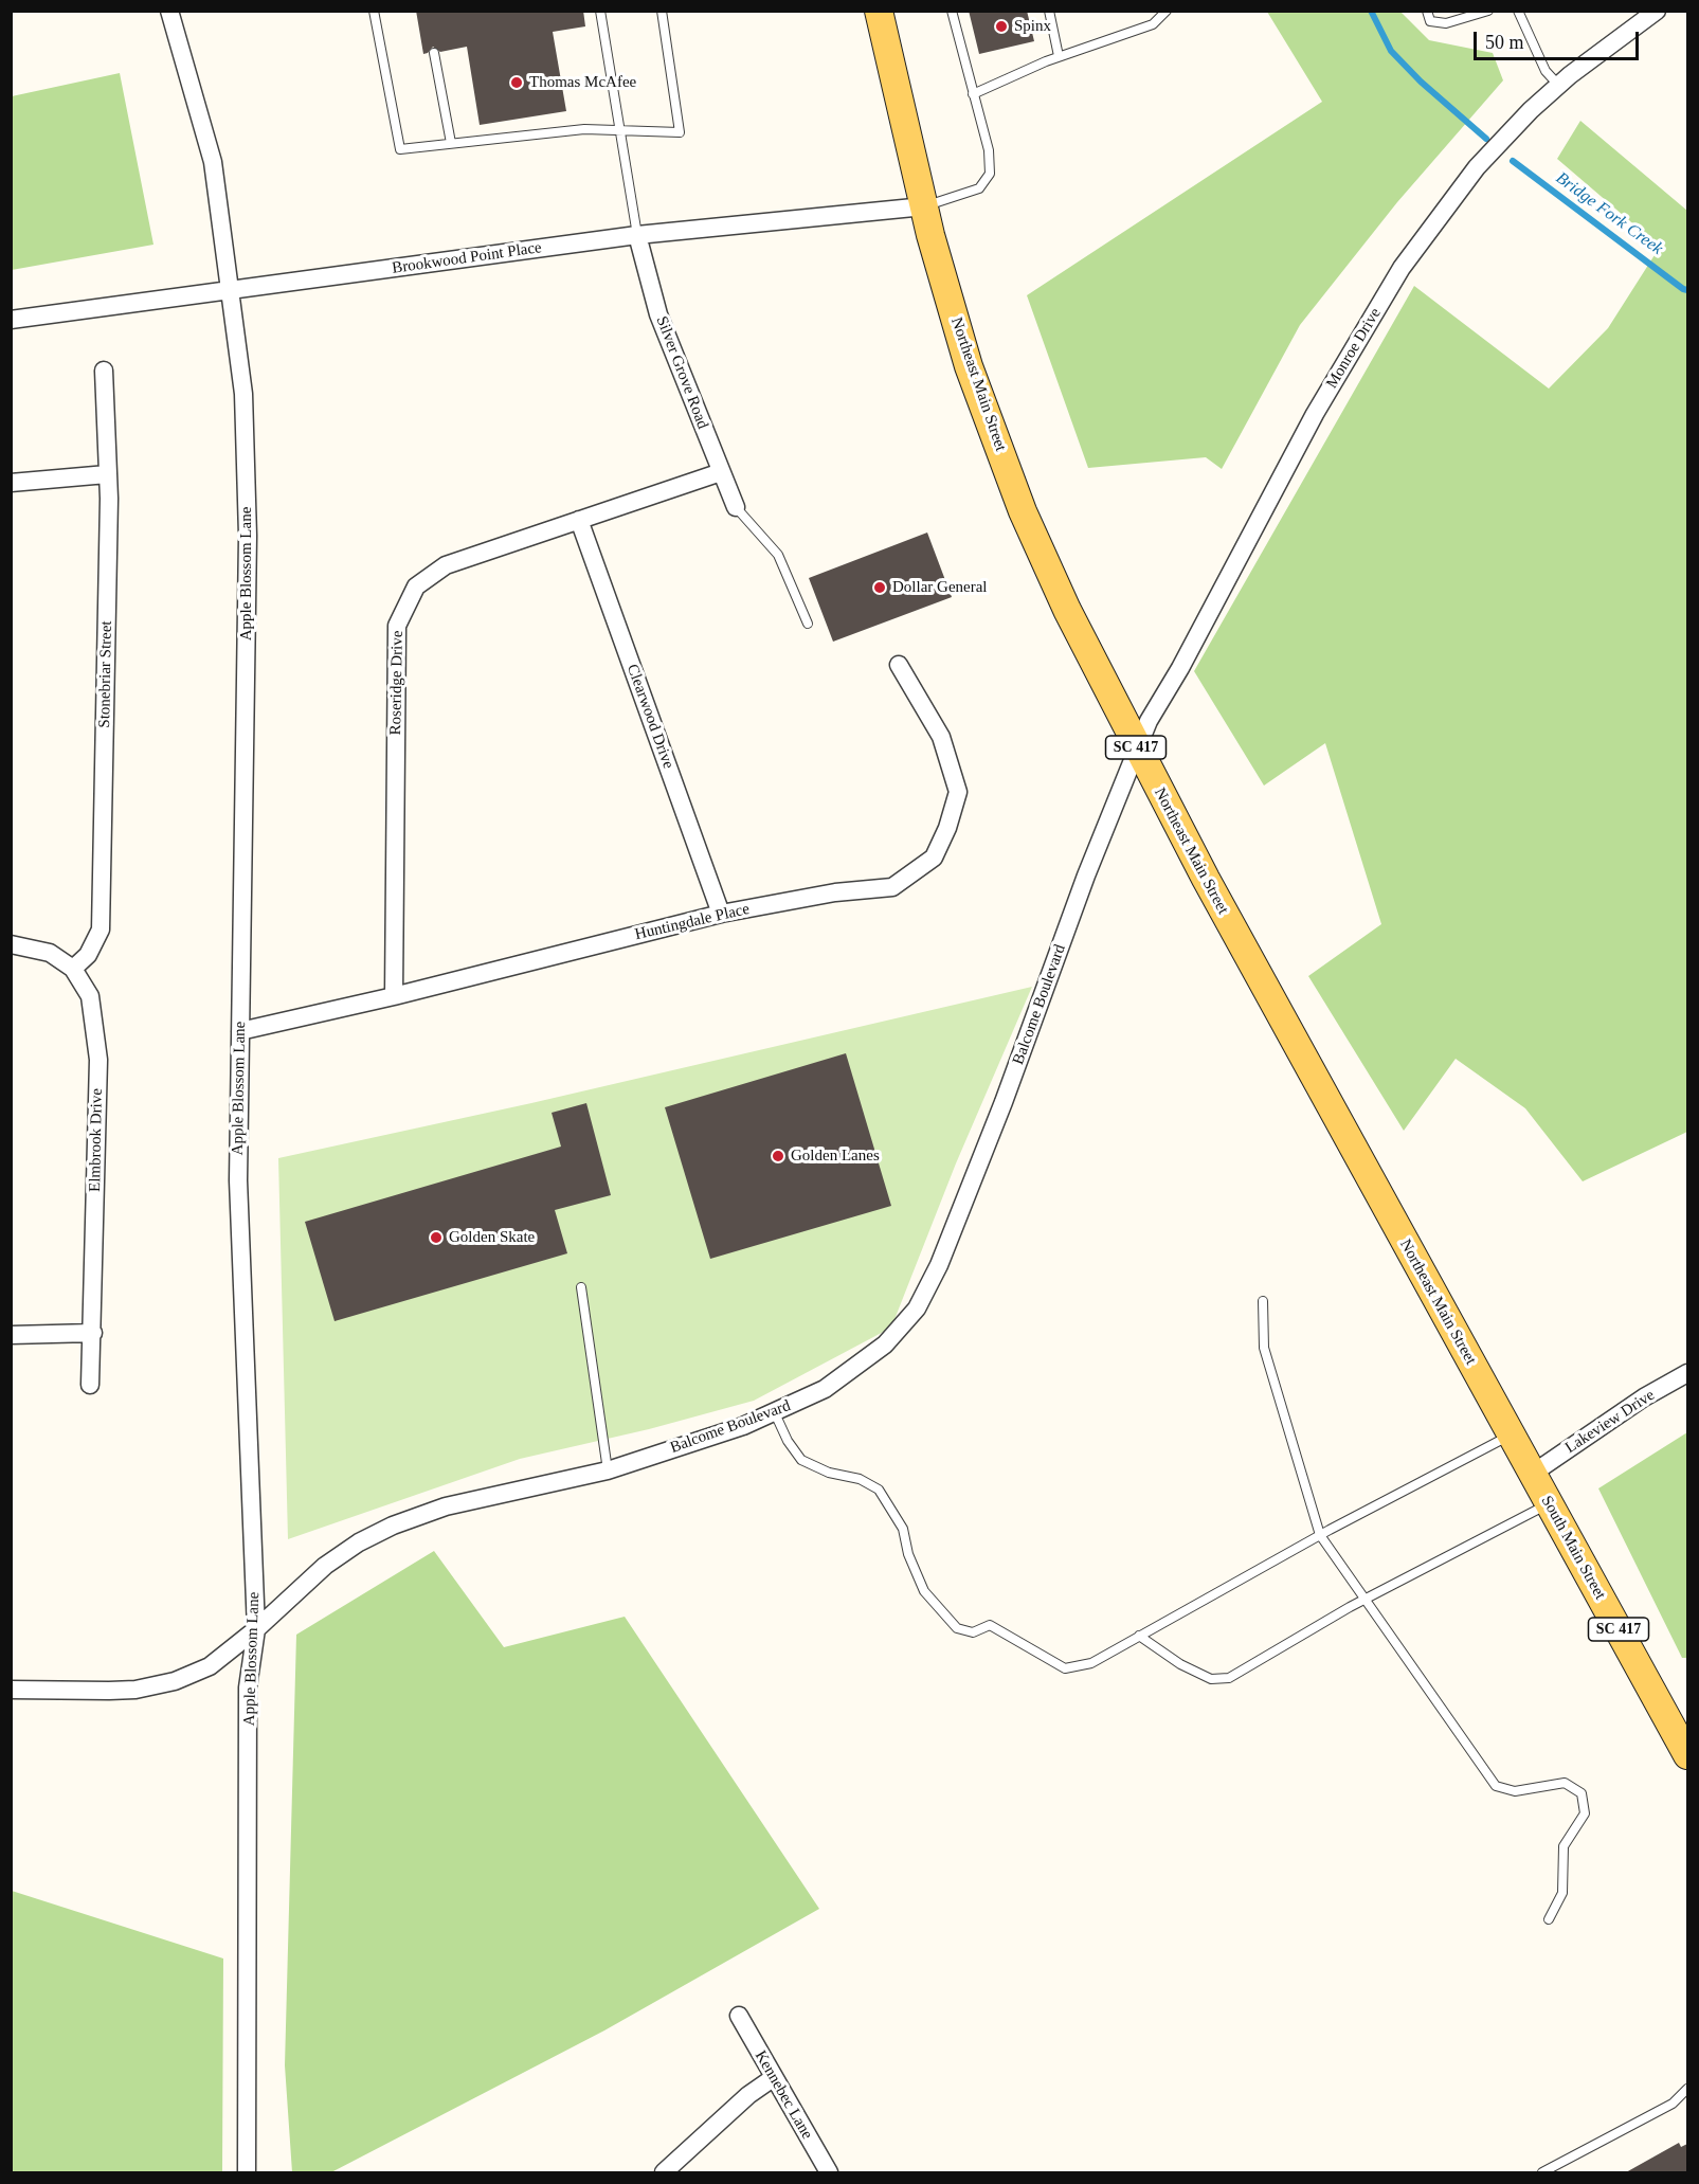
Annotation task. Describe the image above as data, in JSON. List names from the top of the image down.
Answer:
{
  "streets": {
    "main road": ["Northeast Main Street", "SC 417", "South Main Street"],
    "street": [
      "Brookwood Point Place",
      "Monroe Drive",
      "Silver Grove Road",
      "Apple Blossom Lane",
      "Stonebriar Street",
      "Roseridge Drive",
      "Clearwood Drive",
      "Huntingdale Place",
      "Balcome Boulevard",
      "Elmbrook Drive",
      "Lakeview Drive",
      "Kennebec Lane"
    ]
  },
  "crossings": [
    ["Brookwood Point Place", "Silver Grove Road"],
    ["Brookwood Point Place", "Northeast Main Street"],
    ["Brookwood Point Place", "Apple Blossom Lane"],
    ["Monroe Drive", "Northeast Main Street"],
    ["Monroe Drive", "Balcome Boulevard"],
    ["Silver Grove Road", "Roseridge Drive"],
    ["Northeast Main Street", "Balcome Boulevard"],
    ["Northeast Main Street", "Lakeview Drive"],
    ["Northeast Main Street", "South Main Street"],
    ["Apple Blossom Lane", "Huntingdale Place"],
    ["Apple Blossom Lane", "Balcome Boulevard"],
    ["Stonebriar Street", "Elmbrook Drive"],
    ["Roseridge Drive", "Clearwood Drive"],
    ["Roseridge Drive", "Huntingdale Place"],
    ["Clearwood Drive", "Huntingdale Place"],
    ["Lakeview Drive", "South Main Street"]
  ],
  "water": ["Bridge Fork Creek"],
  "places": [
    "Spinx",
    "Thomas McAfee",
    "Dollar General",
    "Golden Lanes",
    "Golden Skate"
  ],
  "scale_bar": "50 m"
}
